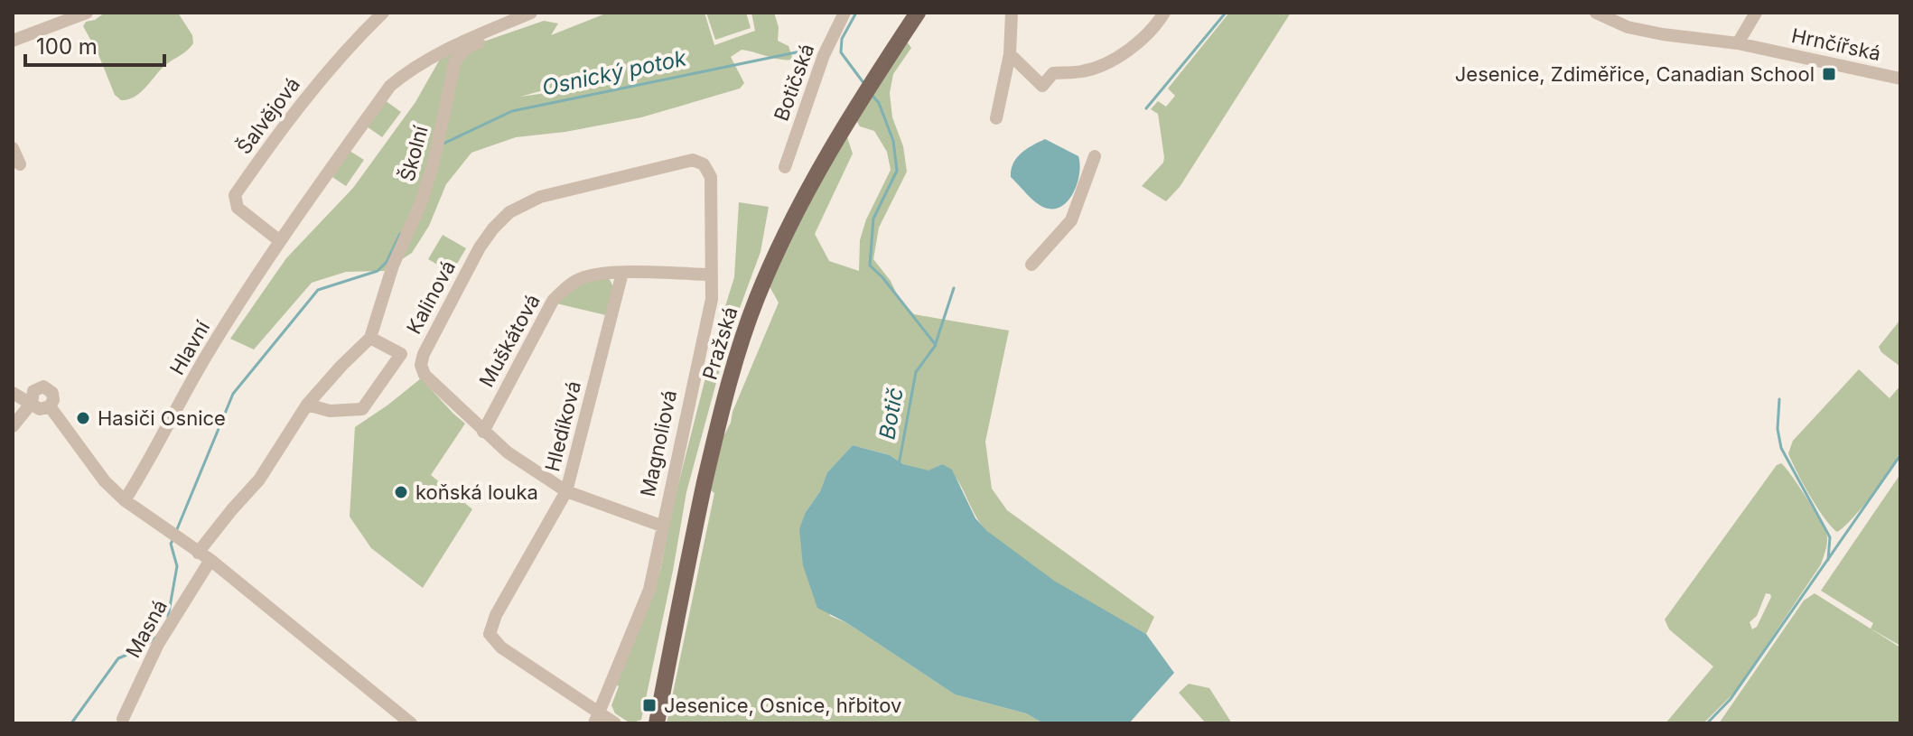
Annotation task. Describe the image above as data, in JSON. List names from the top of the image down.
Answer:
{
  "streets": {
    "main road": ["Pražská"],
    "street": [
      "Hrnčířská",
      "Botičská",
      "Šalvějová",
      "Školní",
      "Kalinová",
      "Muškátová",
      "Hlavní",
      "Hledíková",
      "Magnoliová",
      "Masná"
    ]
  },
  "crossings": [
    ["Šalvějová", "Hlavní"],
    ["Školní", "Hlavní"],
    ["Kalinová", "Muškátová"],
    ["Kalinová", "Hledíková"],
    ["Kalinová", "Magnoliová"],
    ["Muškátová", "Hledíková"],
    ["Muškátová", "Magnoliová"],
    ["Hledíková", "Magnoliová"]
  ],
  "water": ["Osnický potok", "Botič"],
  "places": {
    "transit": ["Jesenice, Zdiměřice, Canadian School", "Jesenice, Osnice, hřbitov"],
    "other": ["Hasiči Osnice", "koňská louka"]
  },
  "scale_bar": "100 m"
}
